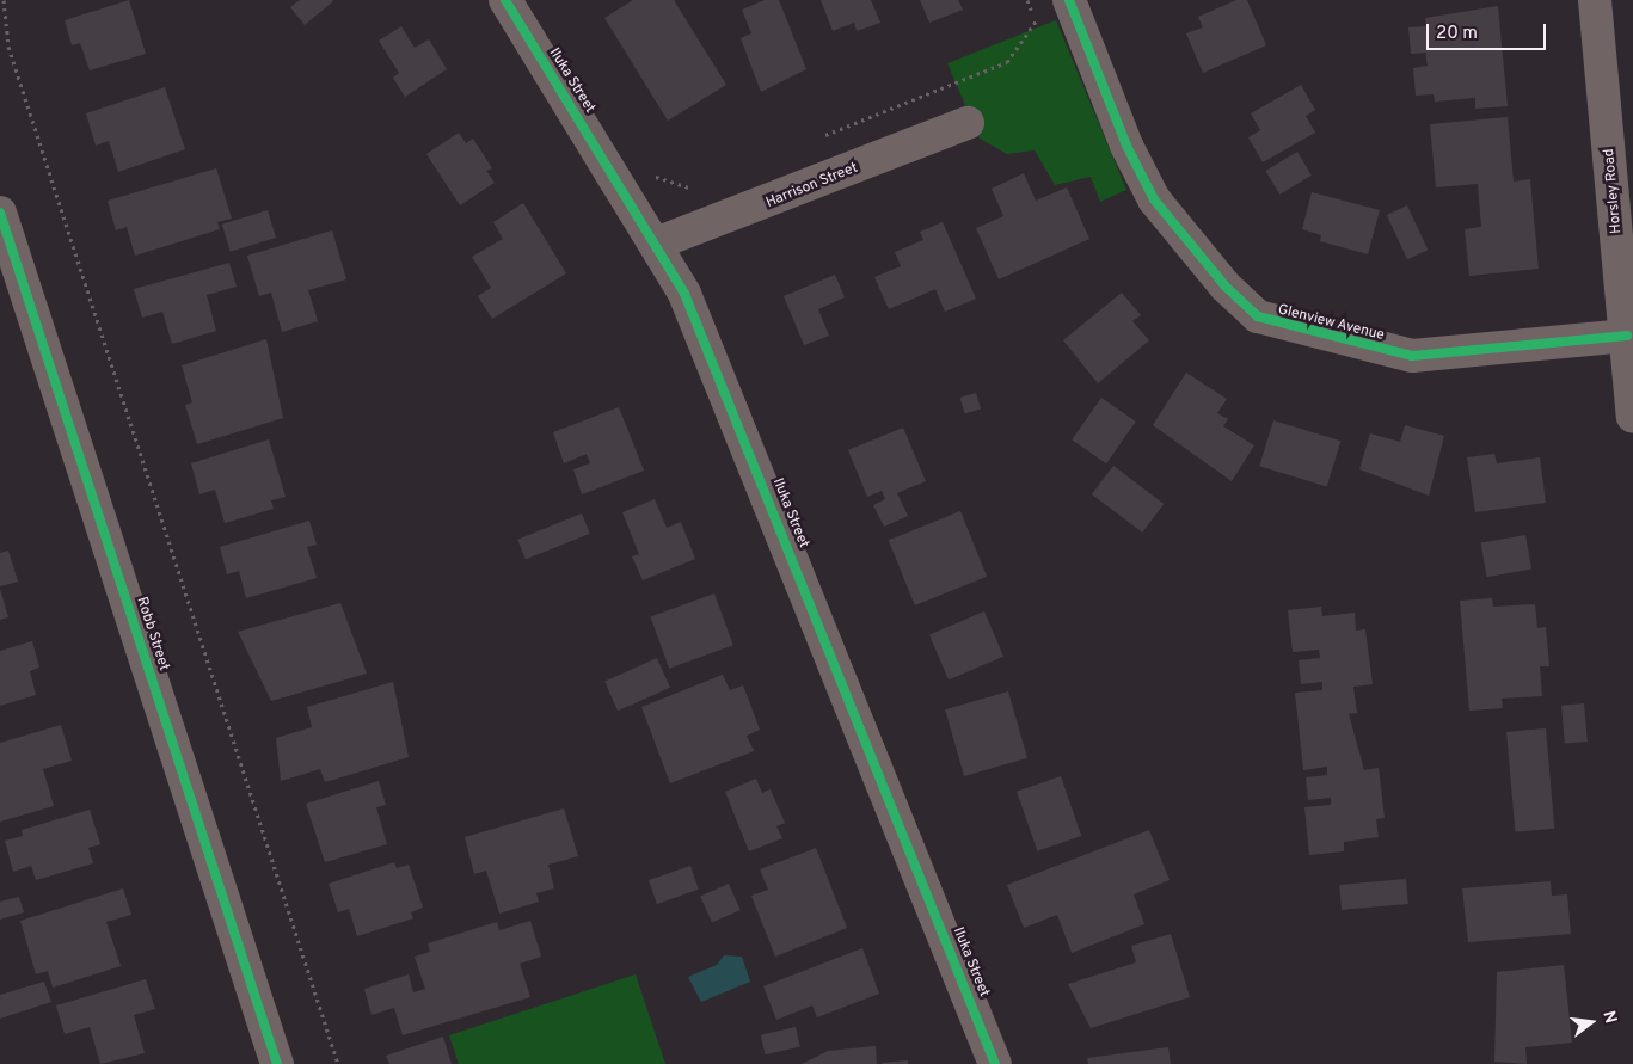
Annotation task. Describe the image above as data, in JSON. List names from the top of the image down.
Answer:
{
  "streets": {
    "street": [
      "Iluka Street",
      "Harrison Street",
      "Horsley Road",
      "Glenview Avenue",
      "Robb Street"
    ]
  },
  "crossings": [
    ["Iluka Street", "Harrison Street"],
    ["Horsley Road", "Glenview Avenue"]
  ],
  "scale_bar": "20 m",
  "north": "right"
}
